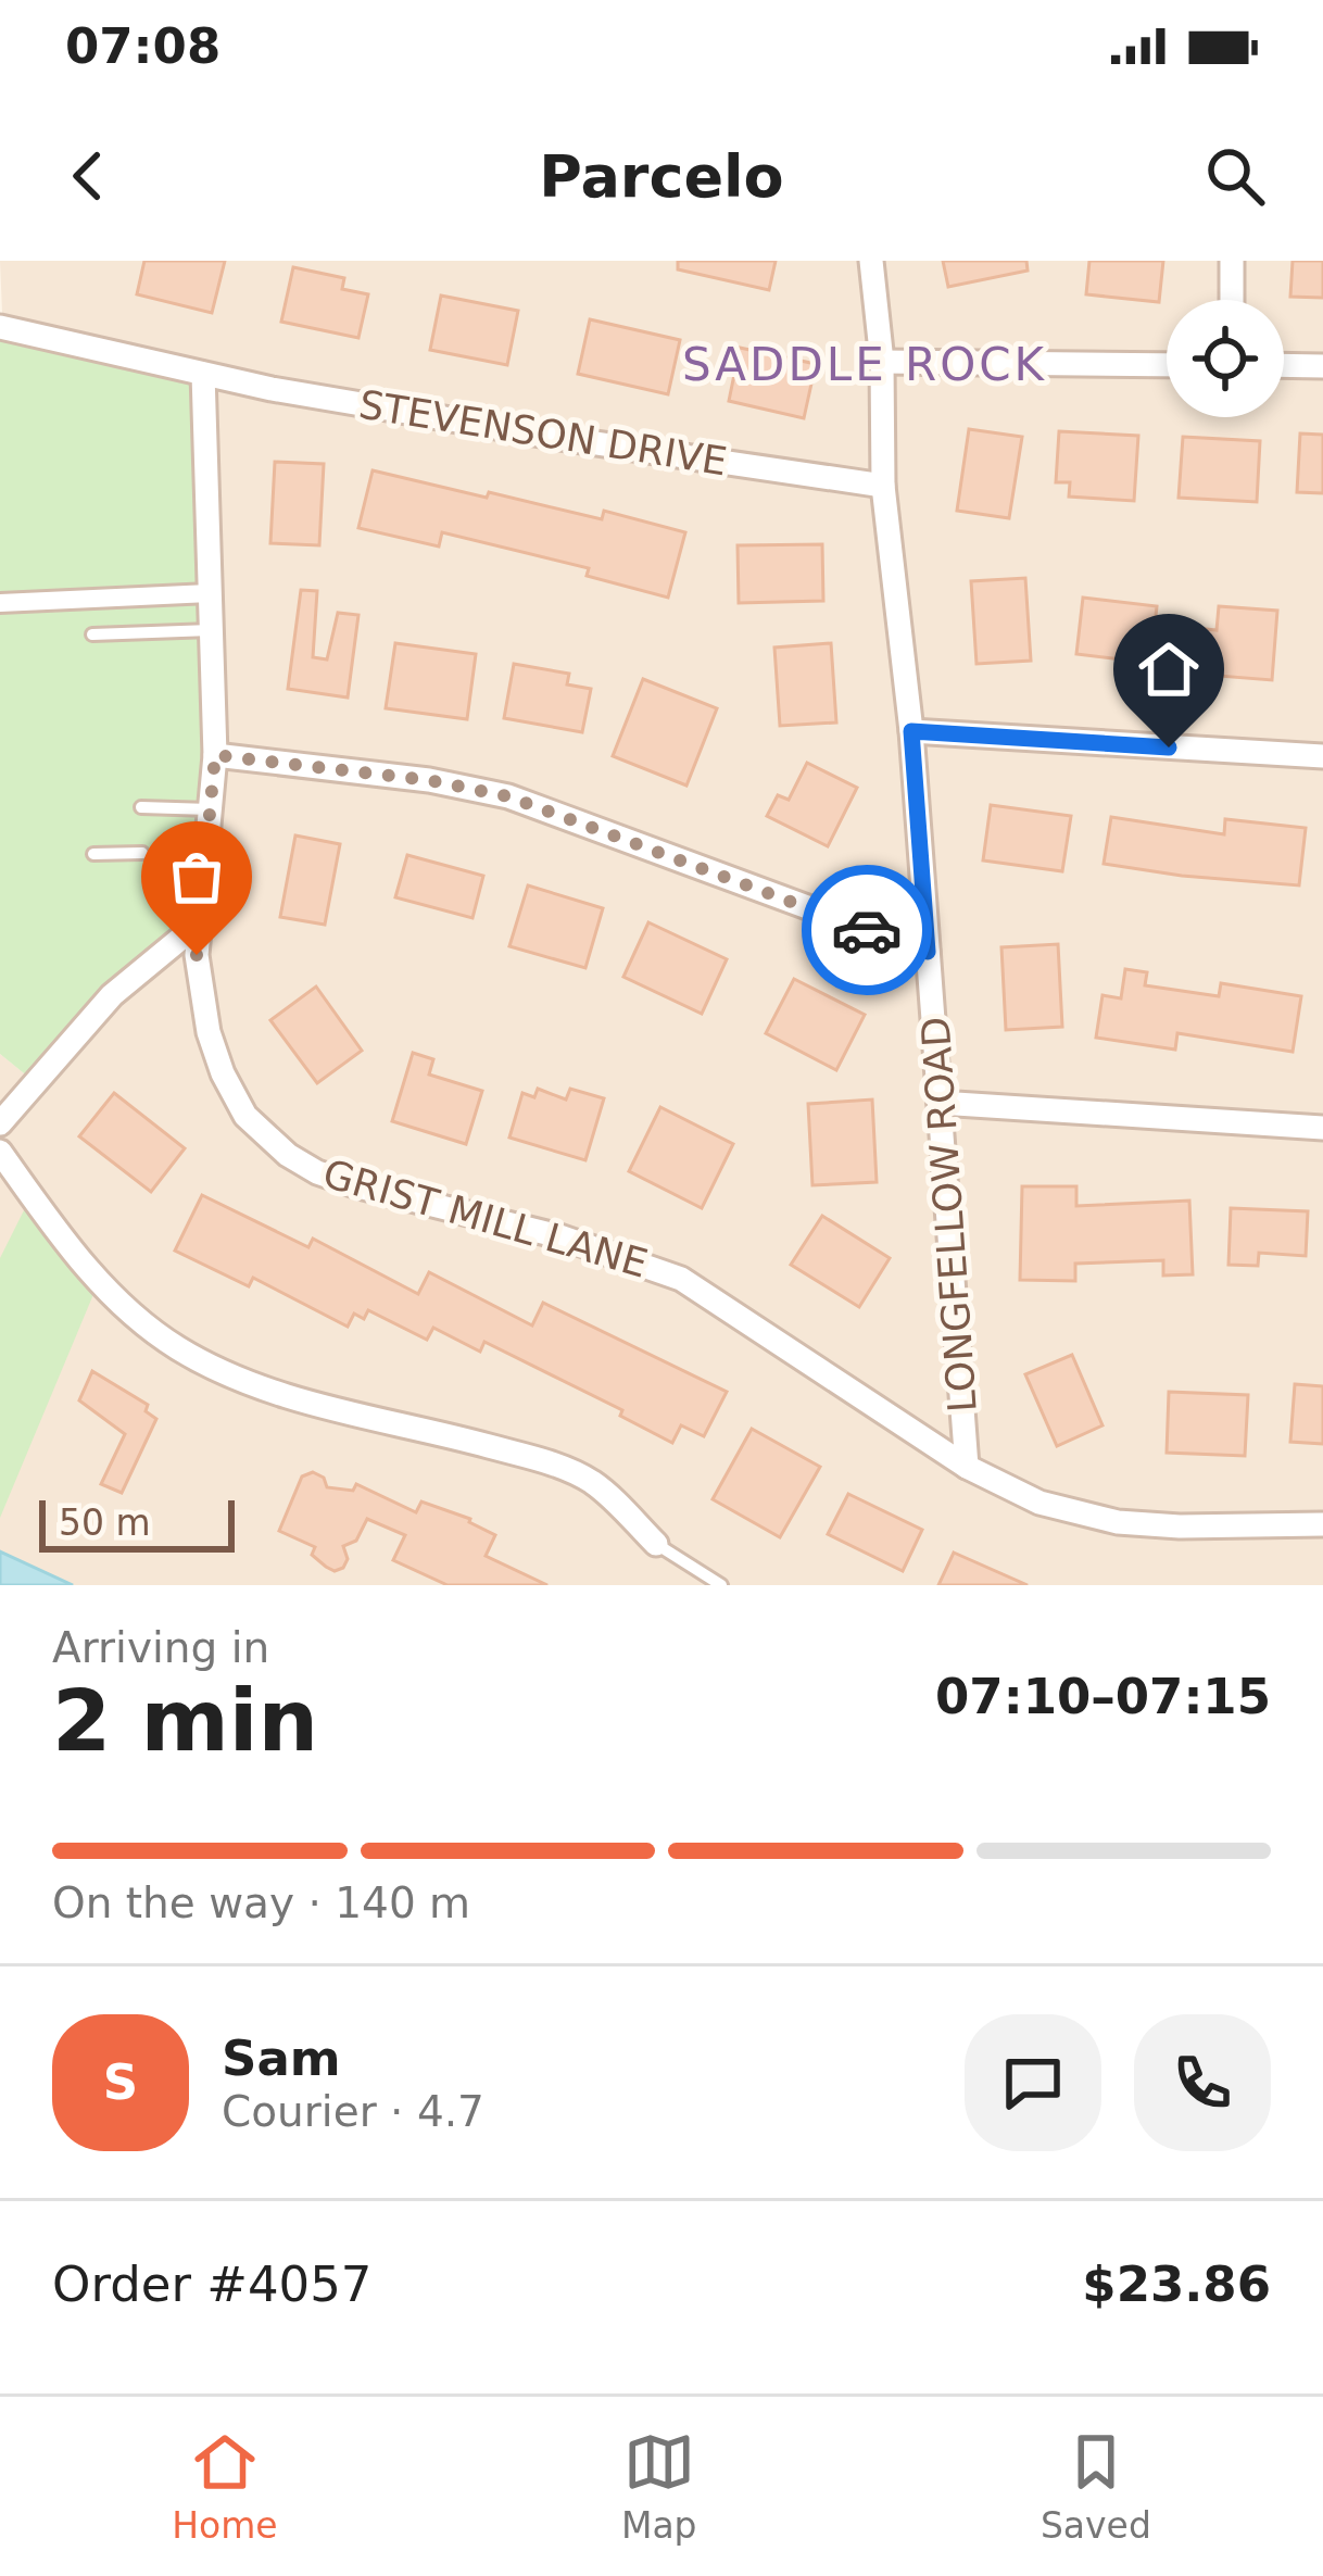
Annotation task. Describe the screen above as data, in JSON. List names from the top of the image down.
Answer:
{
  "streets": {
    "street": ["STEVENSON DRIVE", "LONGFELLOW ROAD", "GRIST MILL LANE"]
  },
  "crossings": [
    ["STEVENSON DRIVE", "LONGFELLOW ROAD"],
    ["STEVENSON DRIVE", "GRIST MILL LANE"],
    ["LONGFELLOW ROAD", "GRIST MILL LANE"]
  ],
  "districts": ["SADDLE ROCK"],
  "scale_bar": "50 m",
  "page": {
    "status": "07:08",
    "header": "Parcelo",
    "scale": "50 m",
    "heading": ["2 min", "Arriving in", "07:10–07:15"],
    "panel": [
      "Sam",
      "Courier · 4.7",
      "Order #4057",
      "$23.86"
    ],
    "bar": "On the way · 140 m",
    "round": "S",
    "tabs": ["Home", "Map", "Saved"]
  }
}
